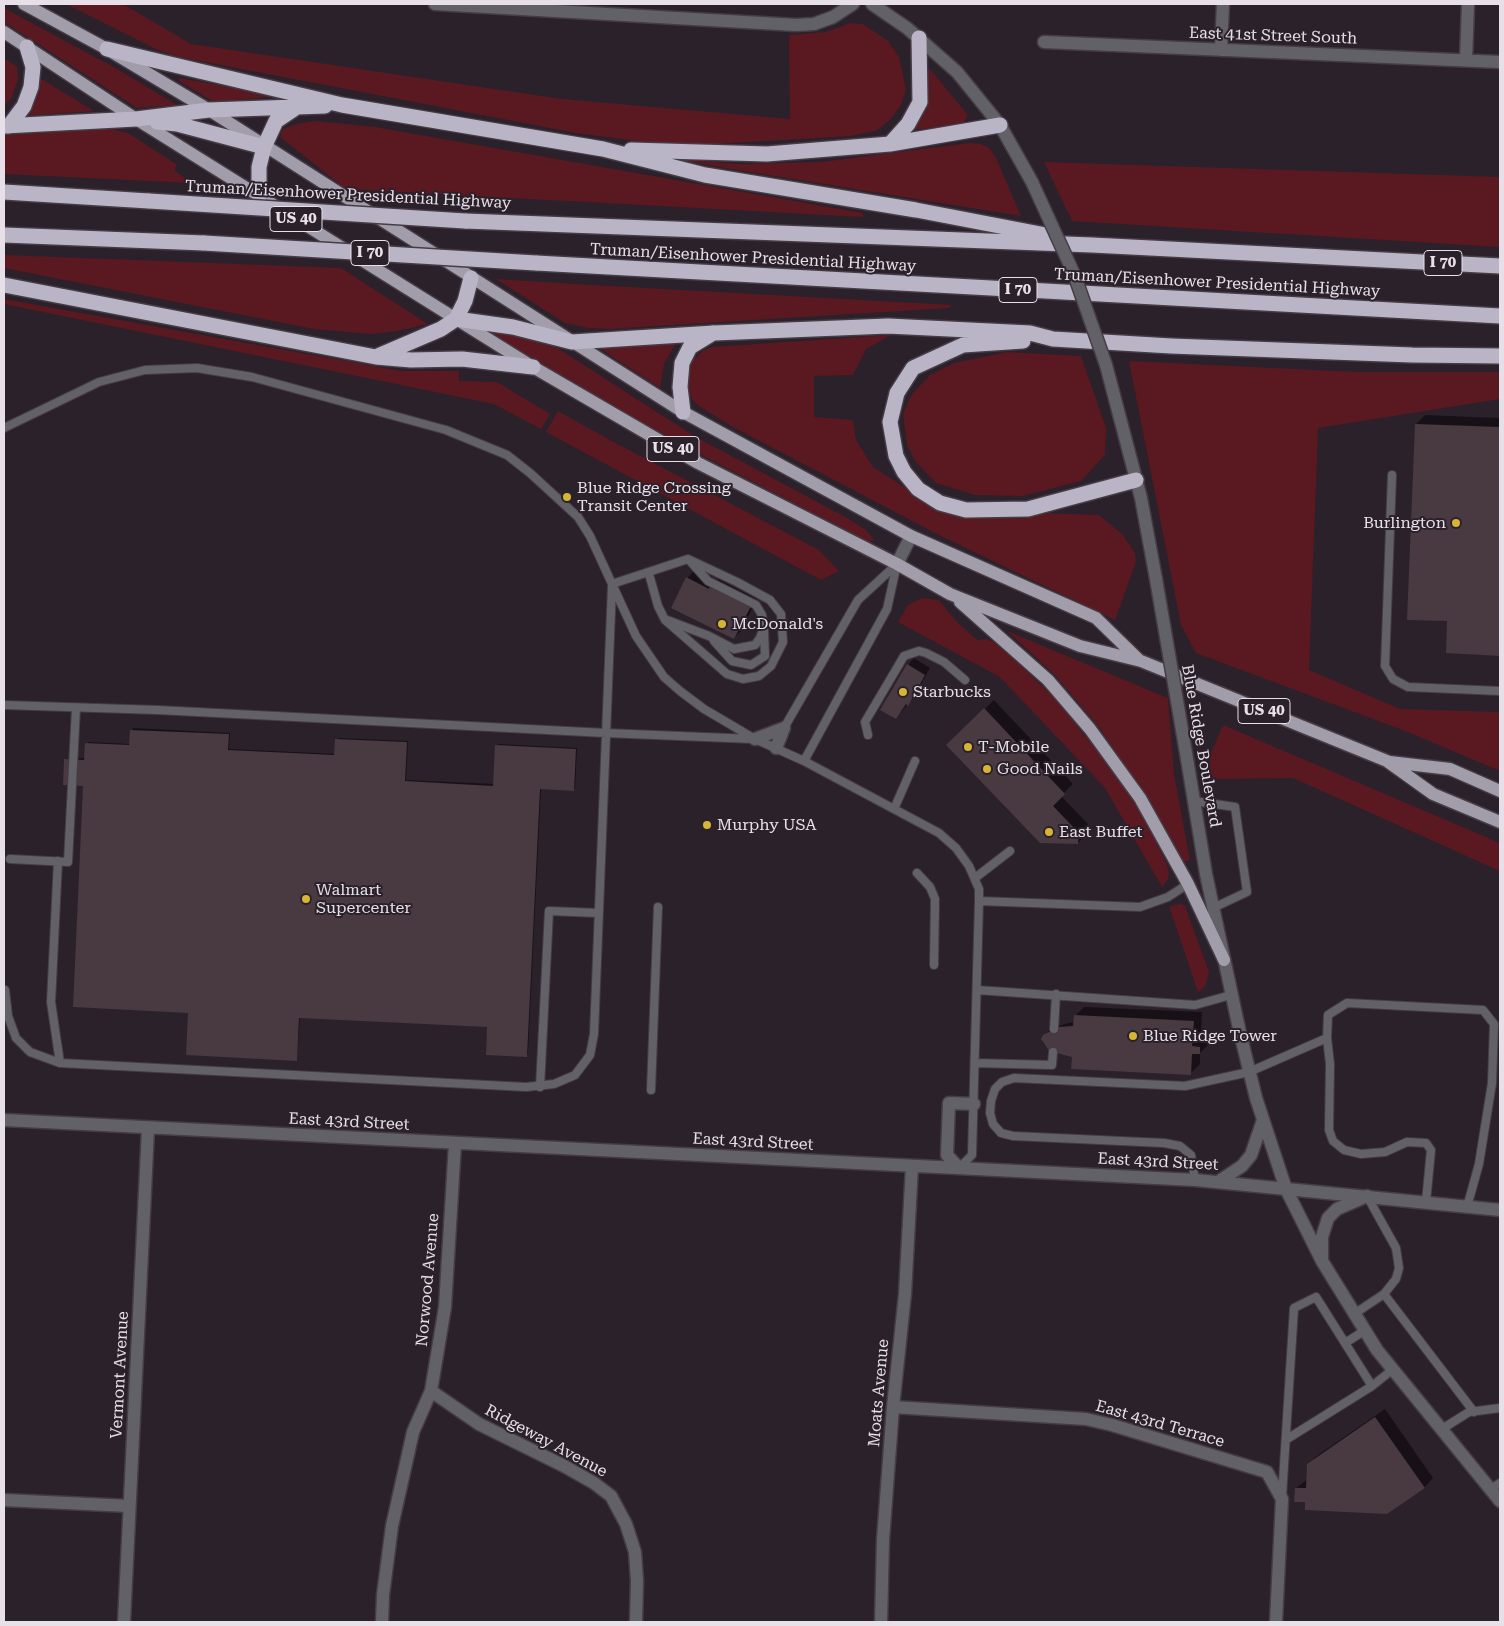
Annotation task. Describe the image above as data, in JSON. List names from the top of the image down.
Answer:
{
  "streets": {
    "highway": ["Truman/Eisenhower Presidential Highway", "I 70"],
    "main road": ["US 40"],
    "street": [
      "East 41st Street South",
      "Blue Ridge Boulevard",
      "East 43rd Street",
      "Norwood Avenue",
      "Vermont Avenue",
      "Moats Avenue",
      "East 43rd Terrace",
      "Ridgeway Avenue"
    ]
  },
  "crossings": [
    ["Blue Ridge Boulevard", "East 43rd Street"],
    ["East 43rd Street", "Norwood Avenue"],
    ["East 43rd Street", "Vermont Avenue"],
    ["East 43rd Street", "Moats Avenue"],
    ["Norwood Avenue", "Ridgeway Avenue"],
    ["Moats Avenue", "East 43rd Terrace"]
  ],
  "places": [
    "Blue Ridge Crossing Transit Center",
    "Burlington",
    "McDonald's",
    "Starbucks",
    "T-Mobile",
    "Good Nails",
    "Murphy USA",
    "East Buffet",
    "Walmart Supercenter",
    "Blue Ridge Tower"
  ]
}
